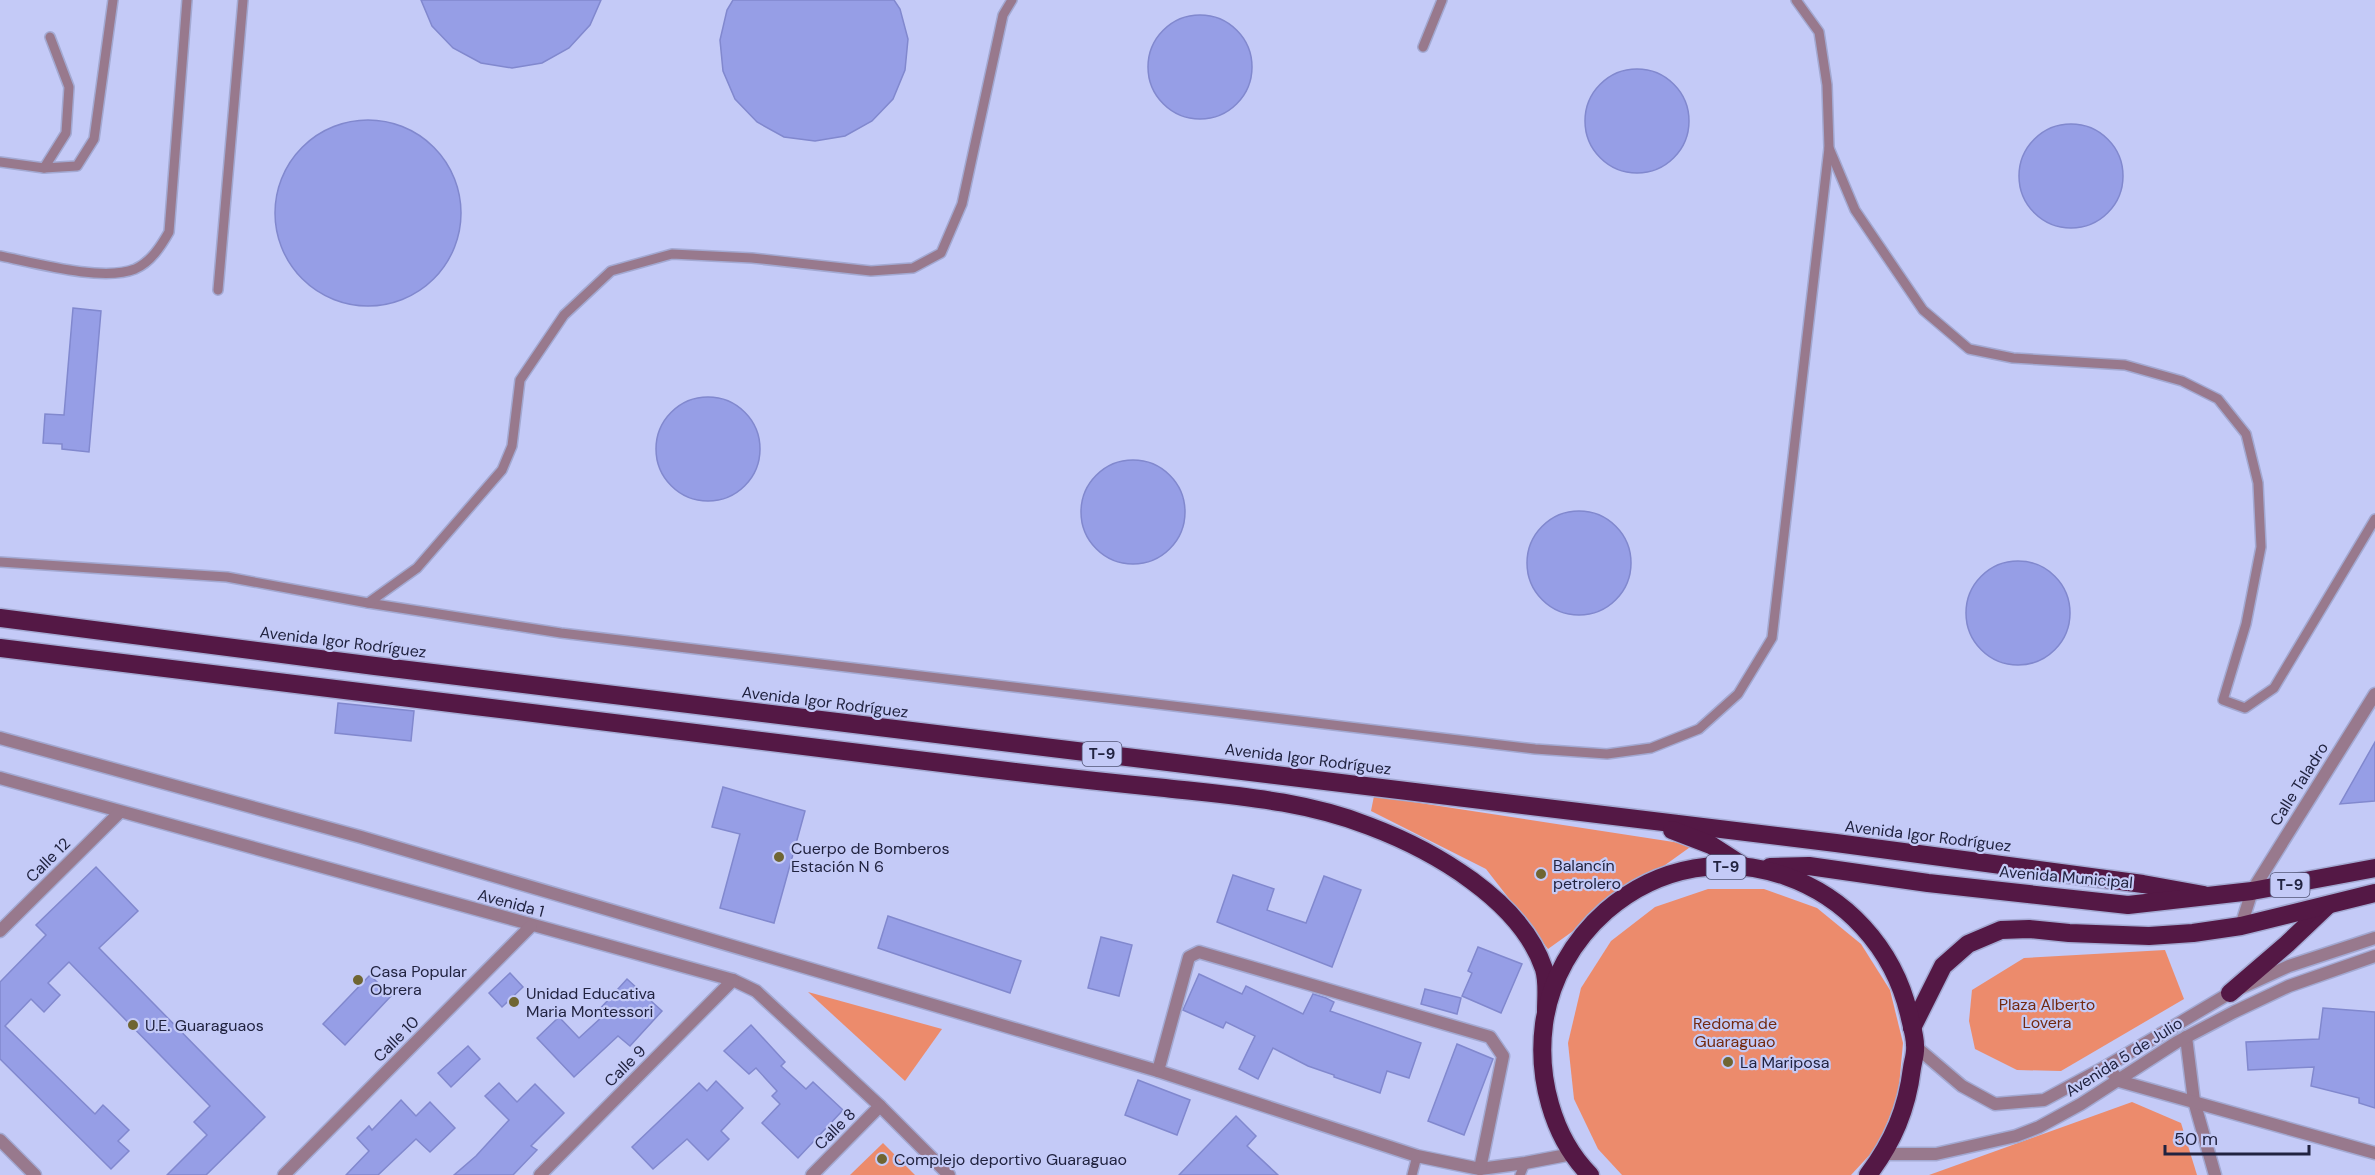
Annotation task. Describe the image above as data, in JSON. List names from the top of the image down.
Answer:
{
  "streets": {
    "highway": ["Avenida Igor Rodríguez", "T-9", "Avenida Municipal"],
    "street": [
      "Calle Taladro",
      "Calle 12",
      "Avenida 1",
      "Calle 10",
      "Avenida 5 de Julio",
      "Calle 9",
      "Calle 8"
    ]
  },
  "crossings": [
    ["Avenida Igor Rodríguez", "T-9"],
    ["Avenida Igor Rodríguez", "Avenida Municipal"],
    ["T-9", "Calle Taladro"],
    ["T-9", "Avenida Municipal"],
    ["T-9", "Avenida 5 de Julio"],
    ["Calle Taladro", "Avenida Municipal"],
    ["Calle 12", "Avenida 1"],
    ["Avenida 1", "Calle 10"],
    ["Avenida 1", "Calle 9"],
    ["Avenida 1", "Calle 8"]
  ],
  "parks": ["Plaza Alberto Lovera", "Redoma de Guaraguao"],
  "places": [
    "Cuerpo de Bomberos Estación N 6",
    "Balancín petrolero",
    "Casa Popular Obrera",
    "Unidad Educativa Maria Montessori",
    "U.E. Guaraguaos",
    "La Mariposa",
    "Complejo deportivo Guaraguao"
  ],
  "scale_bar": "50 m"
}
